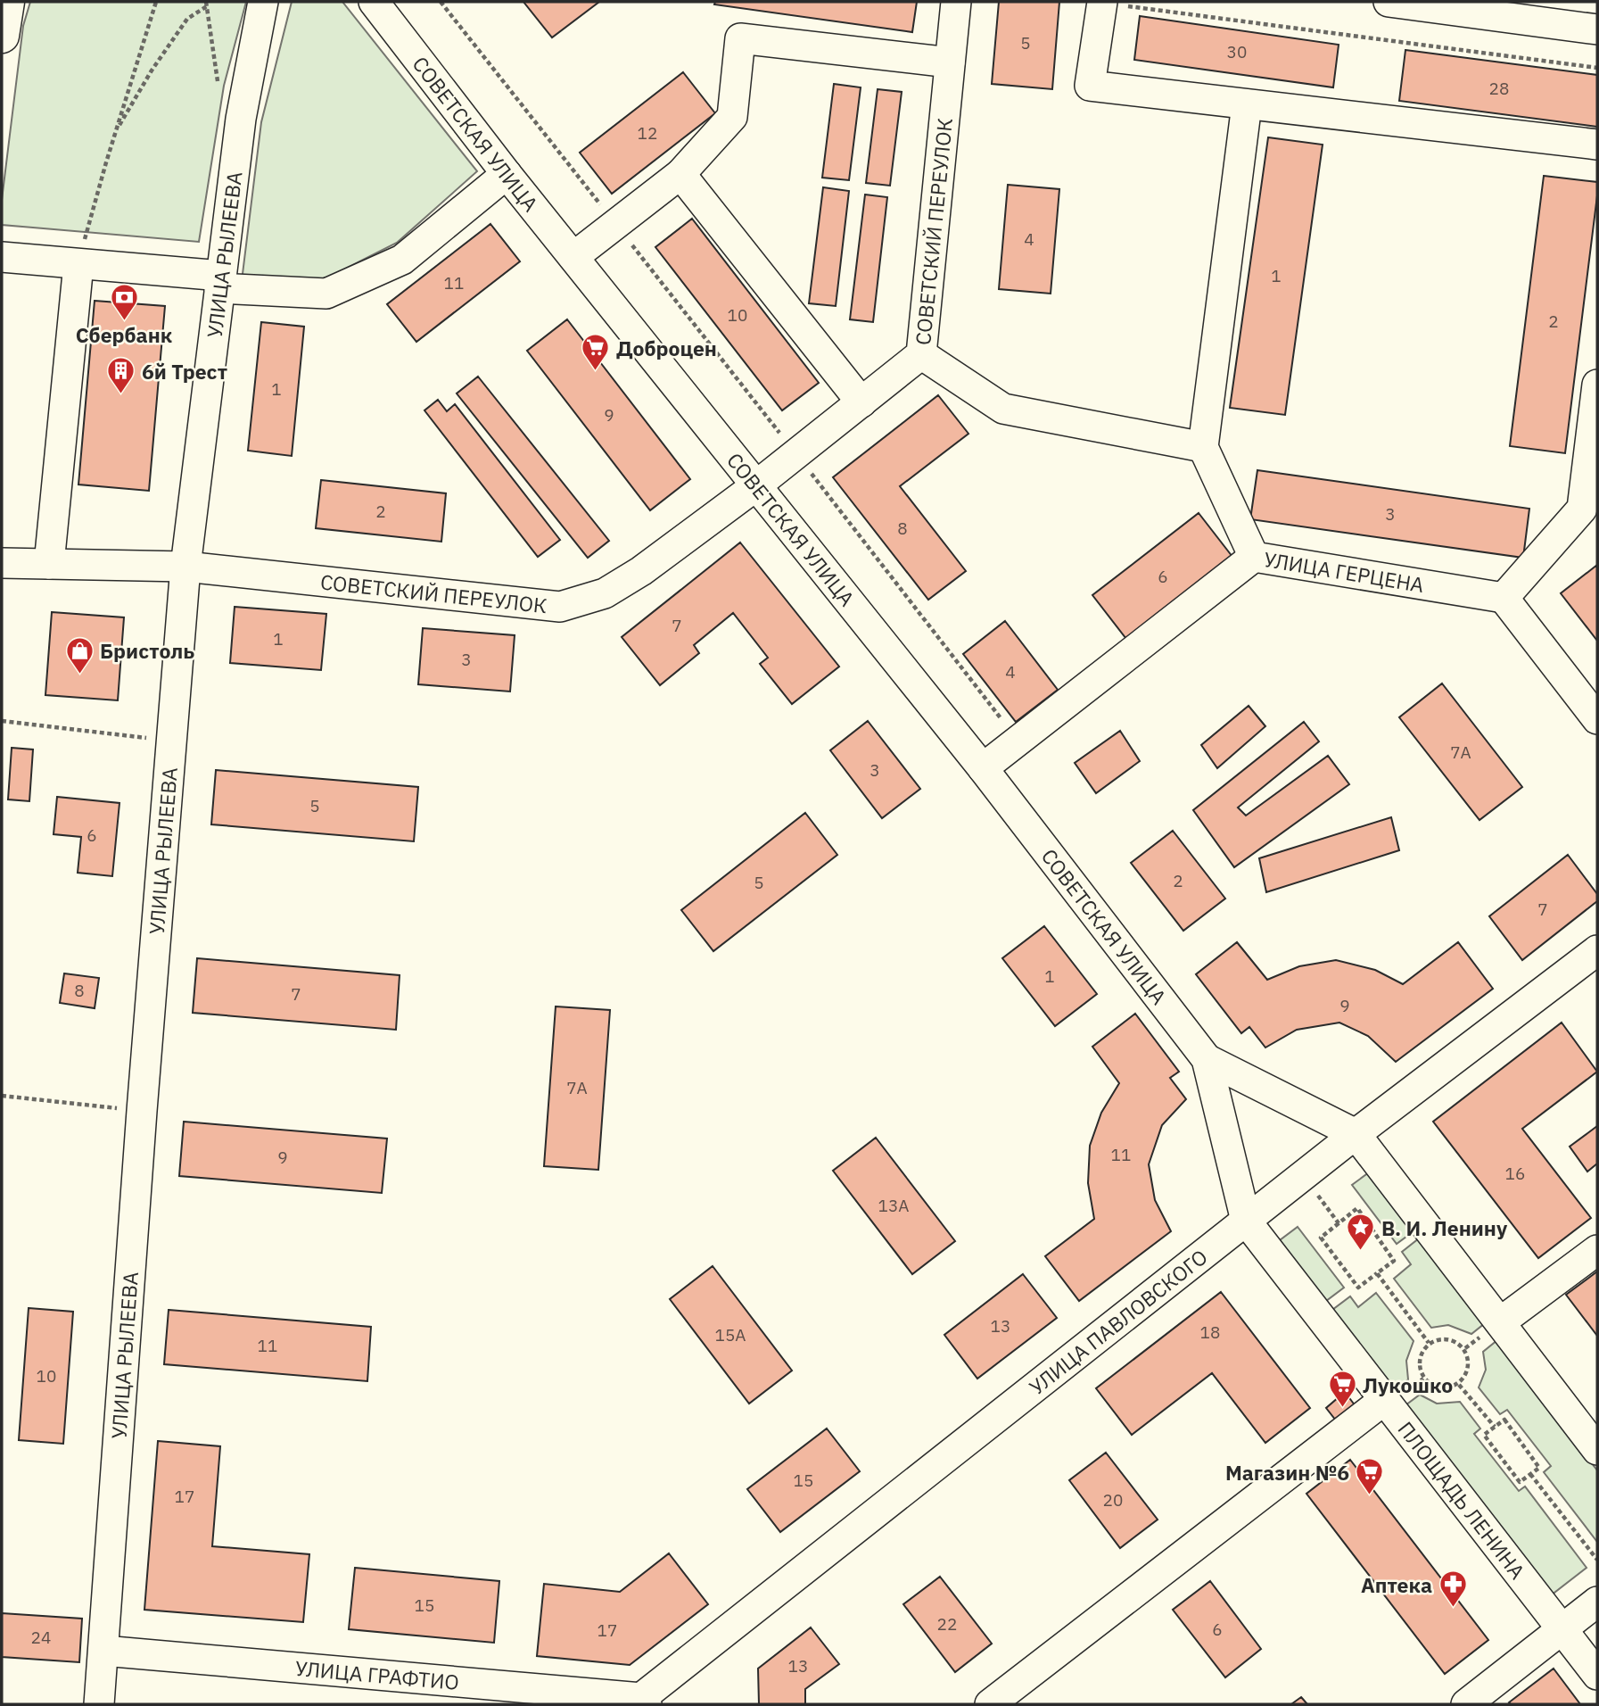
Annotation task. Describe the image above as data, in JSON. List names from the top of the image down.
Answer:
{
  "streets": {
    "street": [
      "СОВЕТСКАЯ УЛИЦА",
      "СОВЕТСКИЙ ПЕРЕУЛОК",
      "УЛИЦА РЫЛЕЕВА",
      "УЛИЦА ГЕРЦЕНА",
      "УЛИЦА ПАВЛОВСКОГО",
      "ПЛОЩАДЬ ЛЕНИНА",
      "УЛИЦА ГРАФТИО"
    ]
  },
  "crossings": [
    ["СОВЕТСКАЯ УЛИЦА", "СОВЕТСКИЙ ПЕРЕУЛОК"],
    ["СОВЕТСКАЯ УЛИЦА", "ПЛОЩАДЬ ЛЕНИНА"],
    ["СОВЕТСКИЙ ПЕРЕУЛОК", "УЛИЦА РЫЛЕЕВА"],
    ["УЛИЦА РЫЛЕЕВА", "УЛИЦА ГРАФТИО"],
    ["УЛИЦА ПАВЛОВСКОГО", "ПЛОЩАДЬ ЛЕНИНА"],
    ["УЛИЦА ПАВЛОВСКОГО", "УЛИЦА ГРАФТИО"]
  ],
  "places": {
    "bank": ["Сбербанк"],
    "supermarket": ["Доброцен", "Лукошко", "Магазин №6"],
    "building": ["6й Трест"],
    "shop": ["Бристоль"],
    "place": ["В. И. Ленину"],
    "pharmacy": ["Аптека"]
  },
  "house_numbers": [
    "5",
    "30",
    "28",
    "12",
    "4",
    "1",
    "11",
    "10",
    "2",
    "1",
    "9",
    "2",
    "3",
    "8",
    "6",
    "7",
    "1",
    "3",
    "4",
    "7А",
    "3",
    "5",
    "6",
    "2",
    "5",
    "7",
    "1",
    "8",
    "7",
    "9",
    "7А",
    "11",
    "9",
    "16",
    "13А",
    "13",
    "18",
    "15А",
    "11",
    "10",
    "15",
    "17",
    "20",
    "15",
    "22",
    "6",
    "17",
    "24",
    "13"
  ]
}
